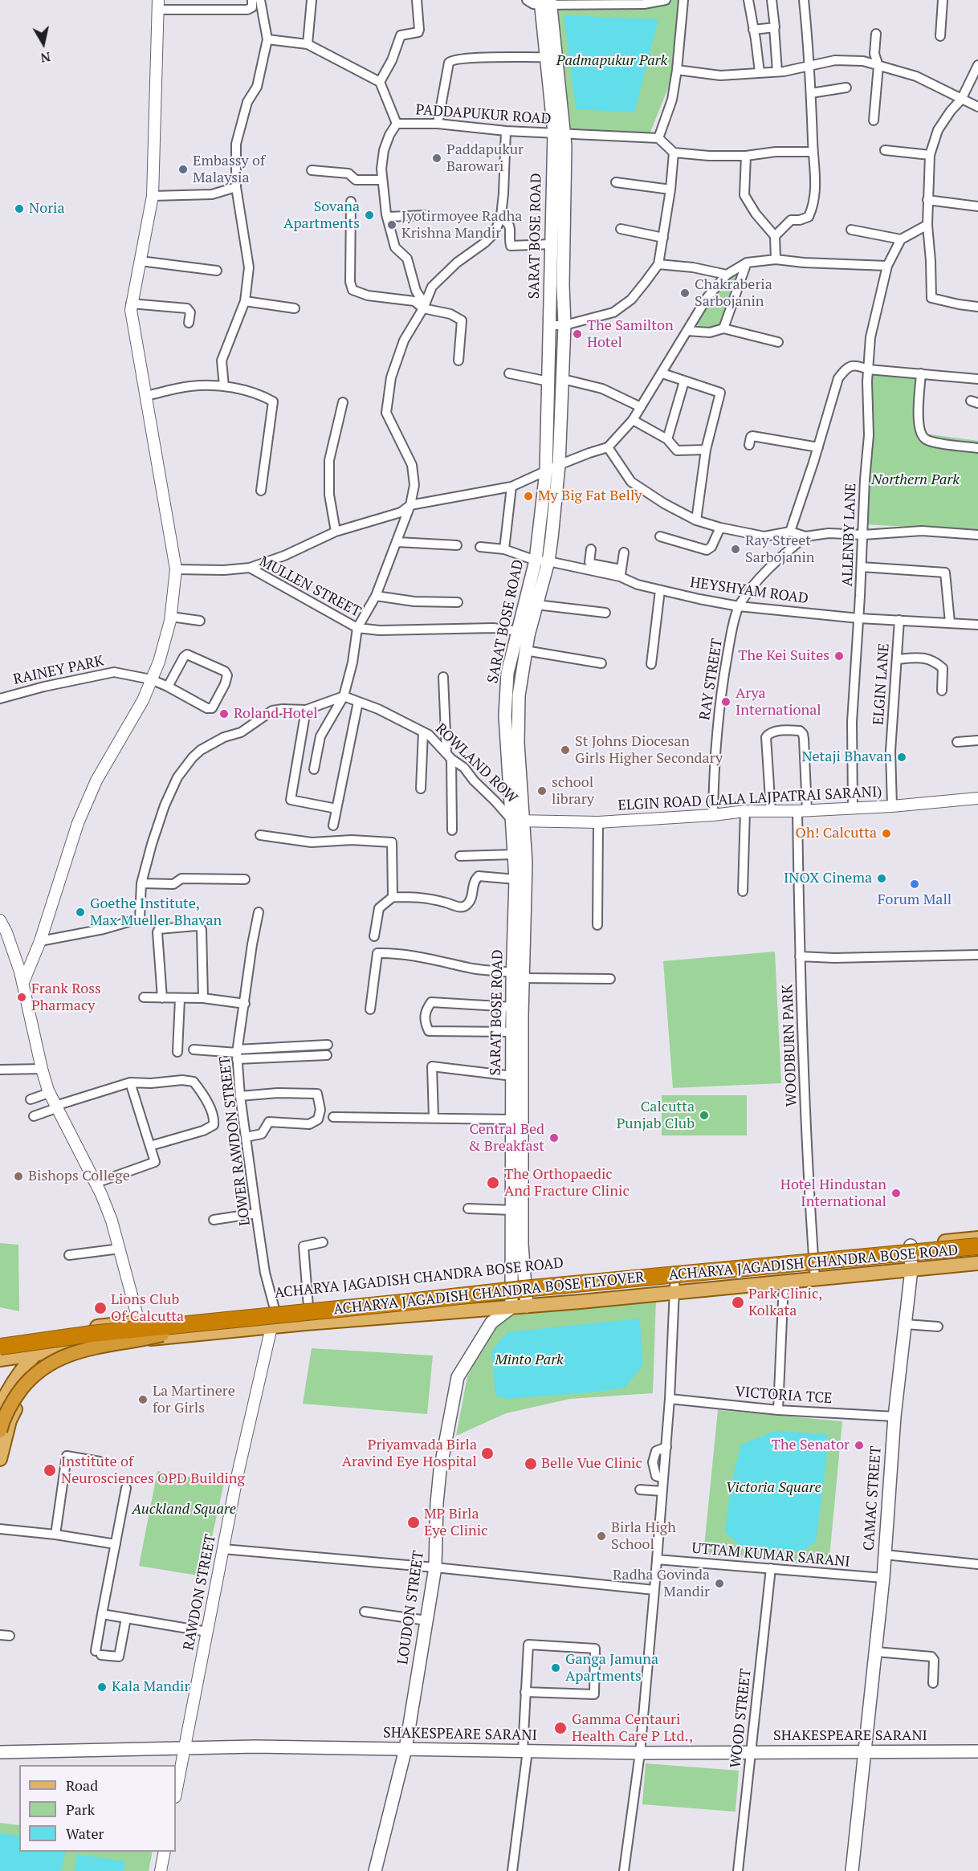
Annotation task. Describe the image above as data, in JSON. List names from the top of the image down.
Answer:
{
  "streets": {
    "highway": ["ACHARYA JAGADISH CHANDRA BOSE FLYOVER"],
    "main road": [
      "SARAT BOSE ROAD",
      "ACHARYA JAGADISH CHANDRA BOSE ROAD",
      "CAMAC STREET",
      "LOUDON STREET",
      "SHAKESPEARE SARANI"
    ],
    "street": [
      "PADDAPUKUR ROAD",
      "ALLENBY LANE",
      "MULLEN STREET",
      "HEYSHYAM ROAD",
      "RAINEY PARK",
      "RAY STREET",
      "ELGIN LANE",
      "ROWLAND ROW",
      "ELGIN ROAD (LALA LAJPATRAI SARANI)",
      "WOODBURN PARK",
      "LOWER RAWDON STREET",
      "VICTORIA TCE",
      "UTTAM KUMAR SARANI",
      "RAWDON STREET",
      "WOOD STREET"
    ]
  },
  "crossings": [
    ["PADDAPUKUR ROAD", "SARAT BOSE ROAD"],
    ["SARAT BOSE ROAD", "MULLEN STREET"],
    ["SARAT BOSE ROAD", "HEYSHYAM ROAD"],
    ["SARAT BOSE ROAD", "ROWLAND ROW"],
    ["SARAT BOSE ROAD", "ELGIN ROAD (LALA LAJPATRAI SARANI)"],
    ["SARAT BOSE ROAD", "ACHARYA JAGADISH CHANDRA BOSE ROAD"],
    ["SARAT BOSE ROAD", "LOUDON STREET"],
    ["ALLENBY LANE", "HEYSHYAM ROAD"],
    ["ALLENBY LANE", "ELGIN ROAD (LALA LAJPATRAI SARANI)"],
    ["HEYSHYAM ROAD", "RAY STREET"],
    ["HEYSHYAM ROAD", "ELGIN LANE"],
    ["RAY STREET", "ELGIN ROAD (LALA LAJPATRAI SARANI)"],
    ["ELGIN LANE", "ELGIN ROAD (LALA LAJPATRAI SARANI)"],
    ["ROWLAND ROW", "ELGIN ROAD (LALA LAJPATRAI SARANI)"],
    ["ELGIN ROAD (LALA LAJPATRAI SARANI)", "WOODBURN PARK"],
    ["WOODBURN PARK", "ACHARYA JAGADISH CHANDRA BOSE ROAD"],
    ["LOWER RAWDON STREET", "ACHARYA JAGADISH CHANDRA BOSE ROAD"],
    ["LOWER RAWDON STREET", "RAWDON STREET"],
    ["ACHARYA JAGADISH CHANDRA BOSE ROAD", "ACHARYA JAGADISH CHANDRA BOSE FLYOVER"],
    ["ACHARYA JAGADISH CHANDRA BOSE ROAD", "CAMAC STREET"],
    ["ACHARYA JAGADISH CHANDRA BOSE ROAD", "RAWDON STREET"],
    ["ACHARYA JAGADISH CHANDRA BOSE ROAD", "LOUDON STREET"],
    ["VICTORIA TCE", "CAMAC STREET"],
    ["CAMAC STREET", "UTTAM KUMAR SARANI"],
    ["CAMAC STREET", "SHAKESPEARE SARANI"],
    ["UTTAM KUMAR SARANI", "WOOD STREET"],
    ["RAWDON STREET", "SHAKESPEARE SARANI"],
    ["LOUDON STREET", "SHAKESPEARE SARANI"],
    ["WOOD STREET", "SHAKESPEARE SARANI"]
  ],
  "parks": [
    "Padmapukur Park",
    "Northern Park",
    "Minto Park",
    "Victoria Square",
    "Auckland Square"
  ],
  "places": [
    "Paddapukur Barowari",
    "Embassy of Malaysia",
    "Noria",
    "Sovana Apartments",
    "Jyotirmoyee Radha Krishna Mandir",
    "Chakraberia Sarbojanin",
    "The Samilton Hotel",
    "My Big Fat Belly",
    "Ray Street Sarbojanin",
    "The Kei Suites",
    "Arya International",
    "Roland Hotel",
    "St Johns Diocesan Girls Higher Secondary",
    "Netaji Bhavan",
    "school library",
    "Oh! Calcutta",
    "INOX Cinema",
    "Forum Mall",
    "Goethe Institute, Max Mueller Bhavan",
    "Frank Ross Pharmacy",
    "Calcutta Punjab Club",
    "Central Bed & Breakfast",
    "Bishops College",
    "The Orthopaedic And Fracture Clinic",
    "Hotel Hindustan International",
    "Park Clinic, Kolkata",
    "Lions Club Of Calcutta",
    "La Martinere for Girls",
    "The Senator",
    "Priyamvada Birla Aravind Eye Hospital",
    "Belle Vue Clinic",
    "Institute of Neurosciences OPD Building",
    "MP Birla Eye Clinic",
    "Birla High School",
    "Radha Govinda Mandir",
    "Ganga Jamuna Apartments",
    "Kala Mandir",
    "Gamma Centauri Health Care P Ltd.,"
  ],
  "legend": ["Road", "Park", "Water"],
  "north": "bottom"
}
